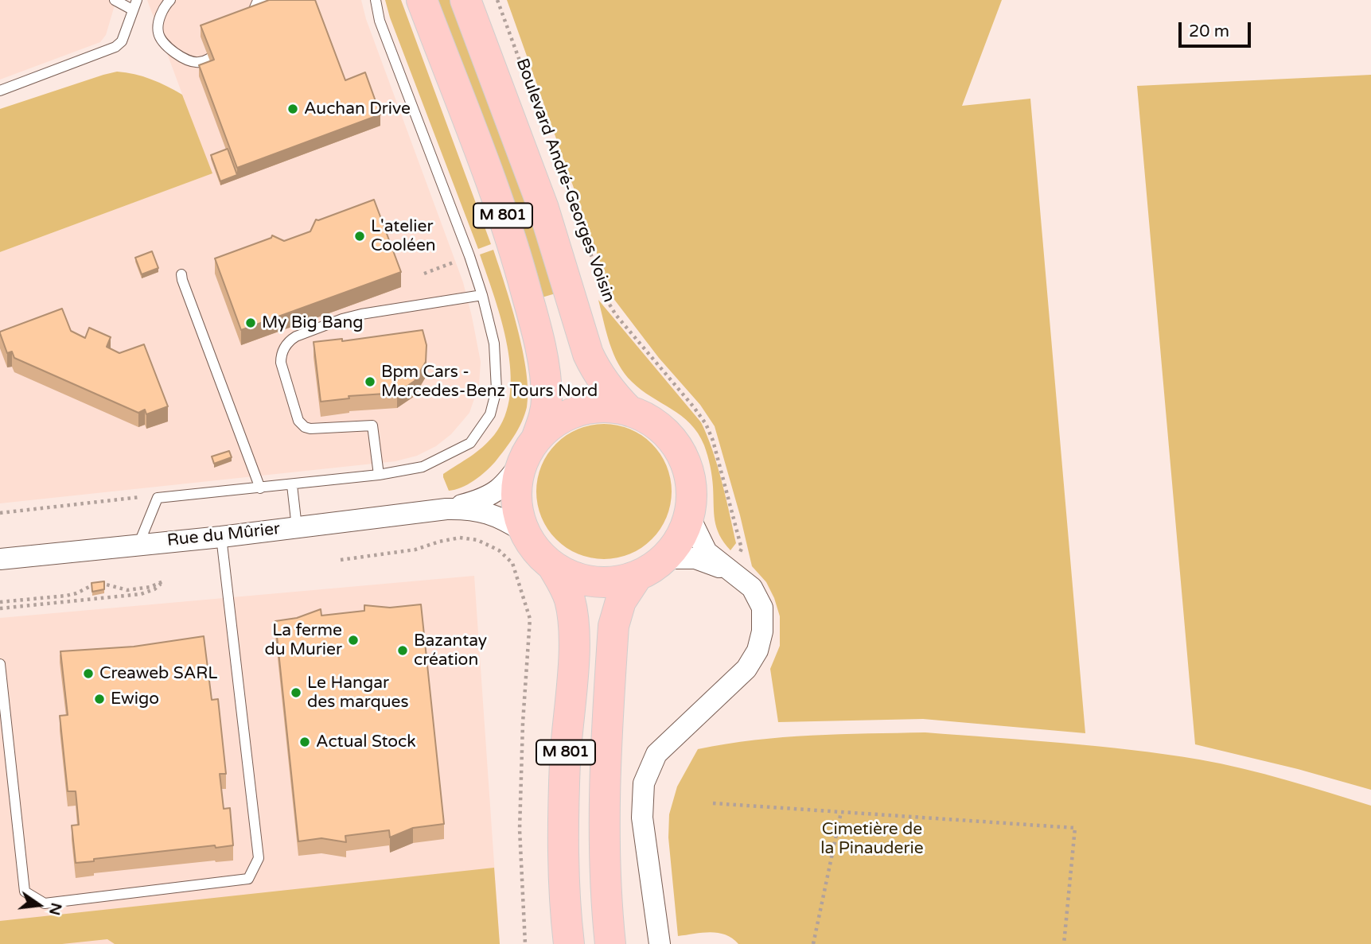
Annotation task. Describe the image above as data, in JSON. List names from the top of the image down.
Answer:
{
  "streets": {
    "main road": ["Boulevard André-Georges Voisin", "M 801"],
    "street": ["Rue du Mûrier"]
  },
  "crossings": [
    ["Boulevard André-Georges Voisin", "M 801"],
    ["Boulevard André-Georges Voisin", "Rue du Mûrier"],
    ["M 801", "Rue du Mûrier"]
  ],
  "parks": ["Cimetière de la Pinauderie"],
  "places": [
    "Auchan Drive",
    "L'atelier Cooléen",
    "My Big Bang",
    "Bpm Cars - Mercedes-Benz Tours Nord",
    "La ferme du Murier",
    "Bazantay création",
    "Creaweb SARL",
    "Le Hangar des marques",
    "Ewigo",
    "Actual Stock"
  ],
  "scale_bar": "20 m",
  "north": "right"
}
